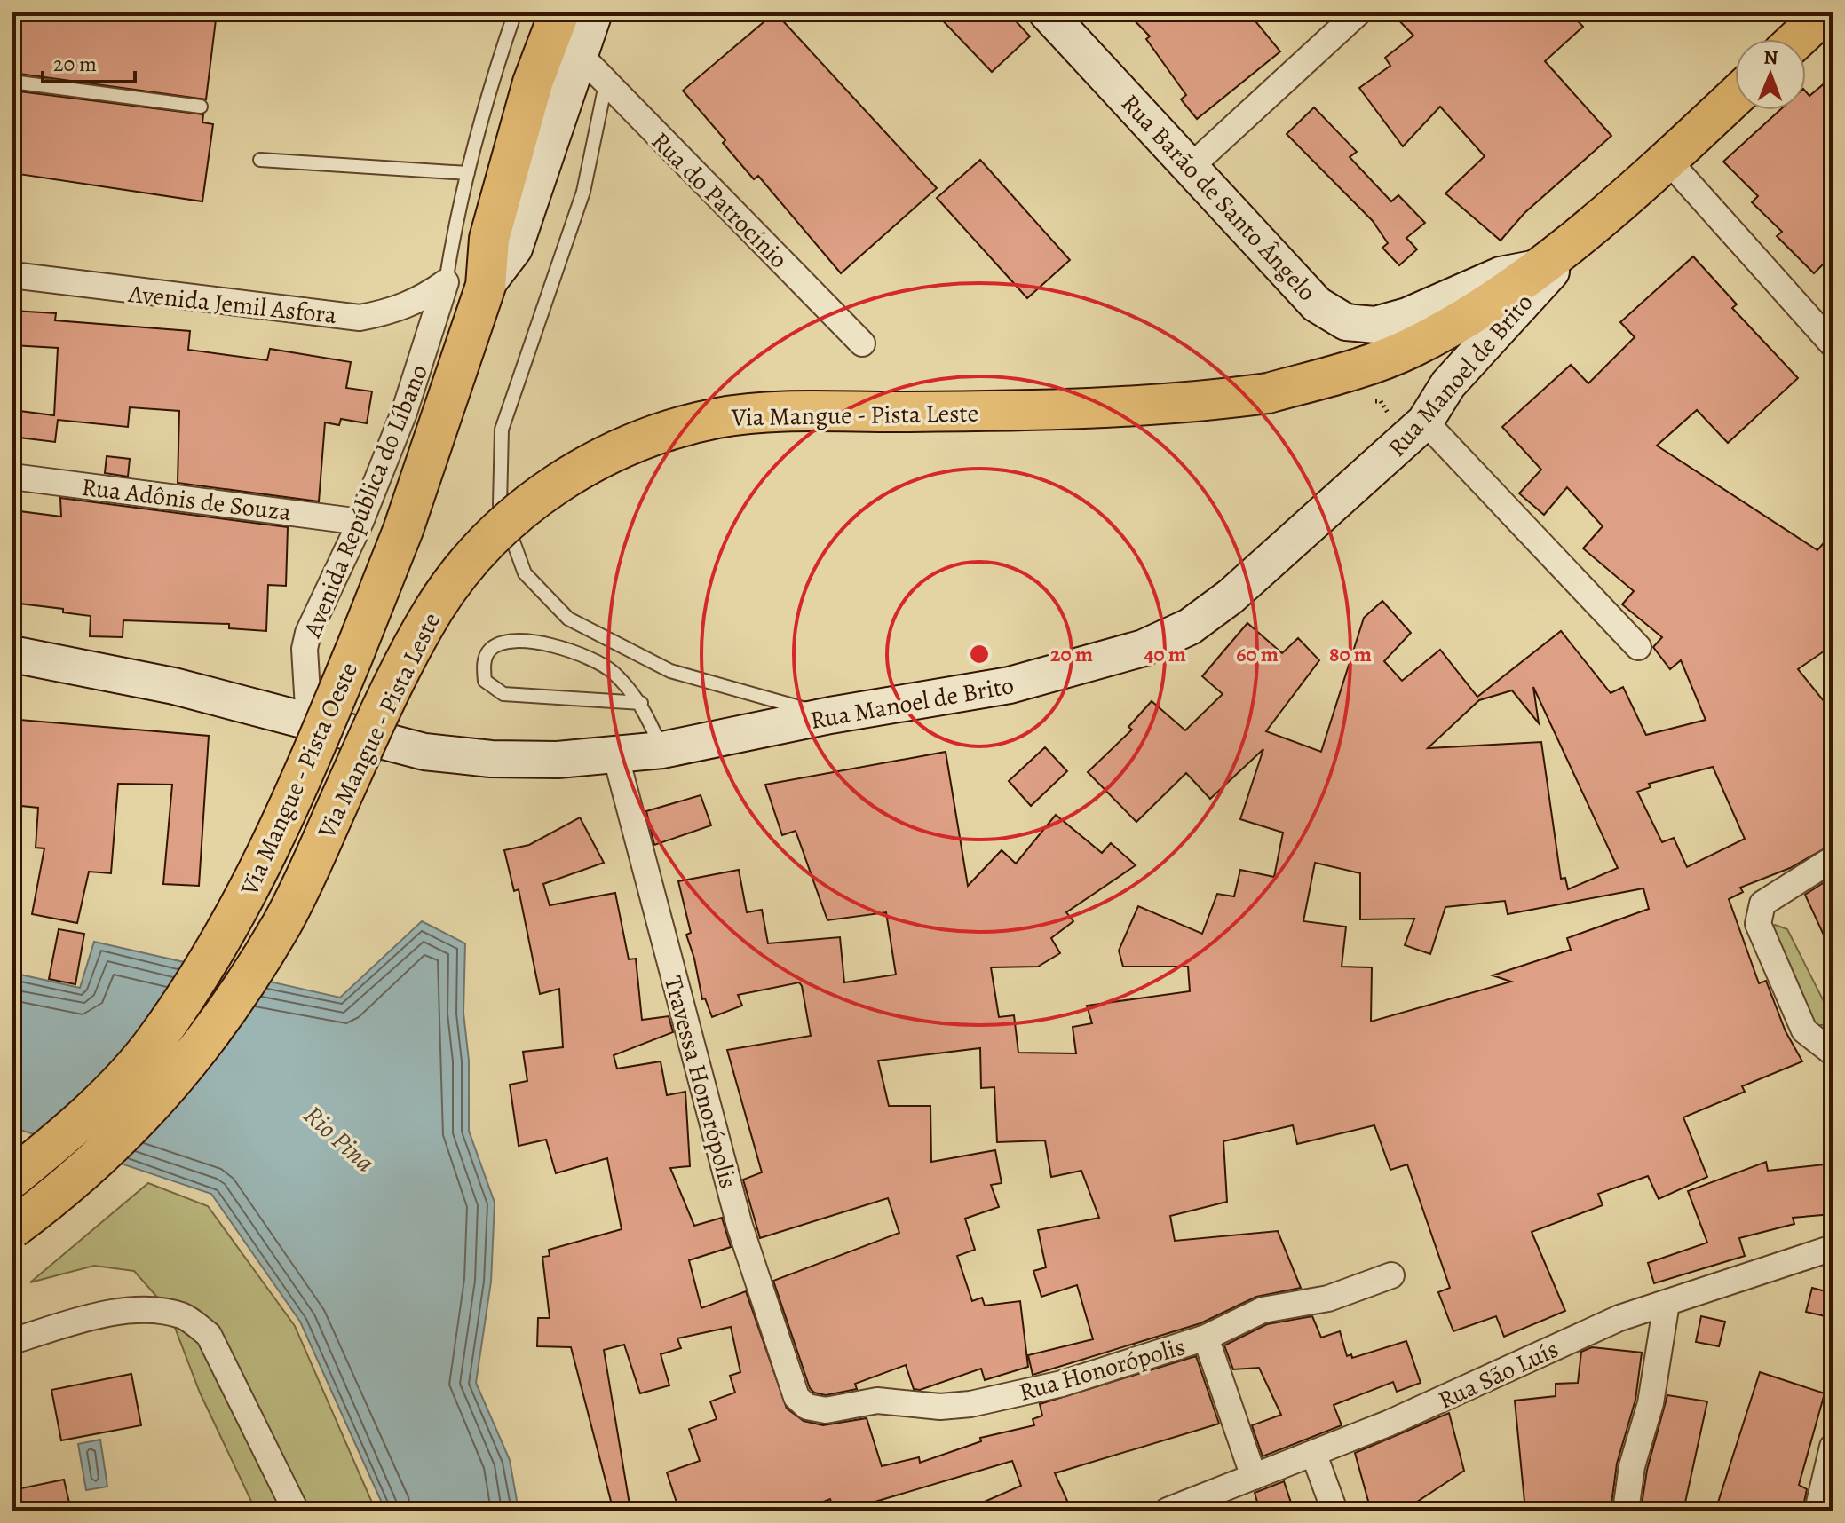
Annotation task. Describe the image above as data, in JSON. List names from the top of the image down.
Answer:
{
  "streets": {
    "main road": ["Rua Manoel de Brito", "Via Mangue - Pista Leste", "Via Mangue - Pista Oeste"],
    "street": [
      "Rua Barão de Santo Ângelo",
      "Rua do Patrocínio",
      "Avenida Jemil Asfora",
      "Rua Adônis de Souza",
      "Avenida República do Líbano",
      "Travessa Honorópolis",
      "Rua Honorópolis",
      "Rua São Luís"
    ]
  },
  "crossings": [
    ["Rua Barão de Santo Ângelo", "Rua Manoel de Brito"],
    ["Avenida Jemil Asfora", "Avenida República do Líbano"],
    ["Rua Manoel de Brito", "Via Mangue - Pista Leste"],
    ["Rua Manoel de Brito", "Avenida República do Líbano"],
    ["Rua Manoel de Brito", "Travessa Honorópolis"],
    ["Rua Adônis de Souza", "Avenida República do Líbano"],
    ["Travessa Honorópolis", "Rua Honorópolis"]
  ],
  "water": ["Rio Pina"],
  "scale_bar": "20 m",
  "north": "top",
  "rings": [
    "20 m",
    "40 m",
    "60 m",
    "80 m"
  ]
}
